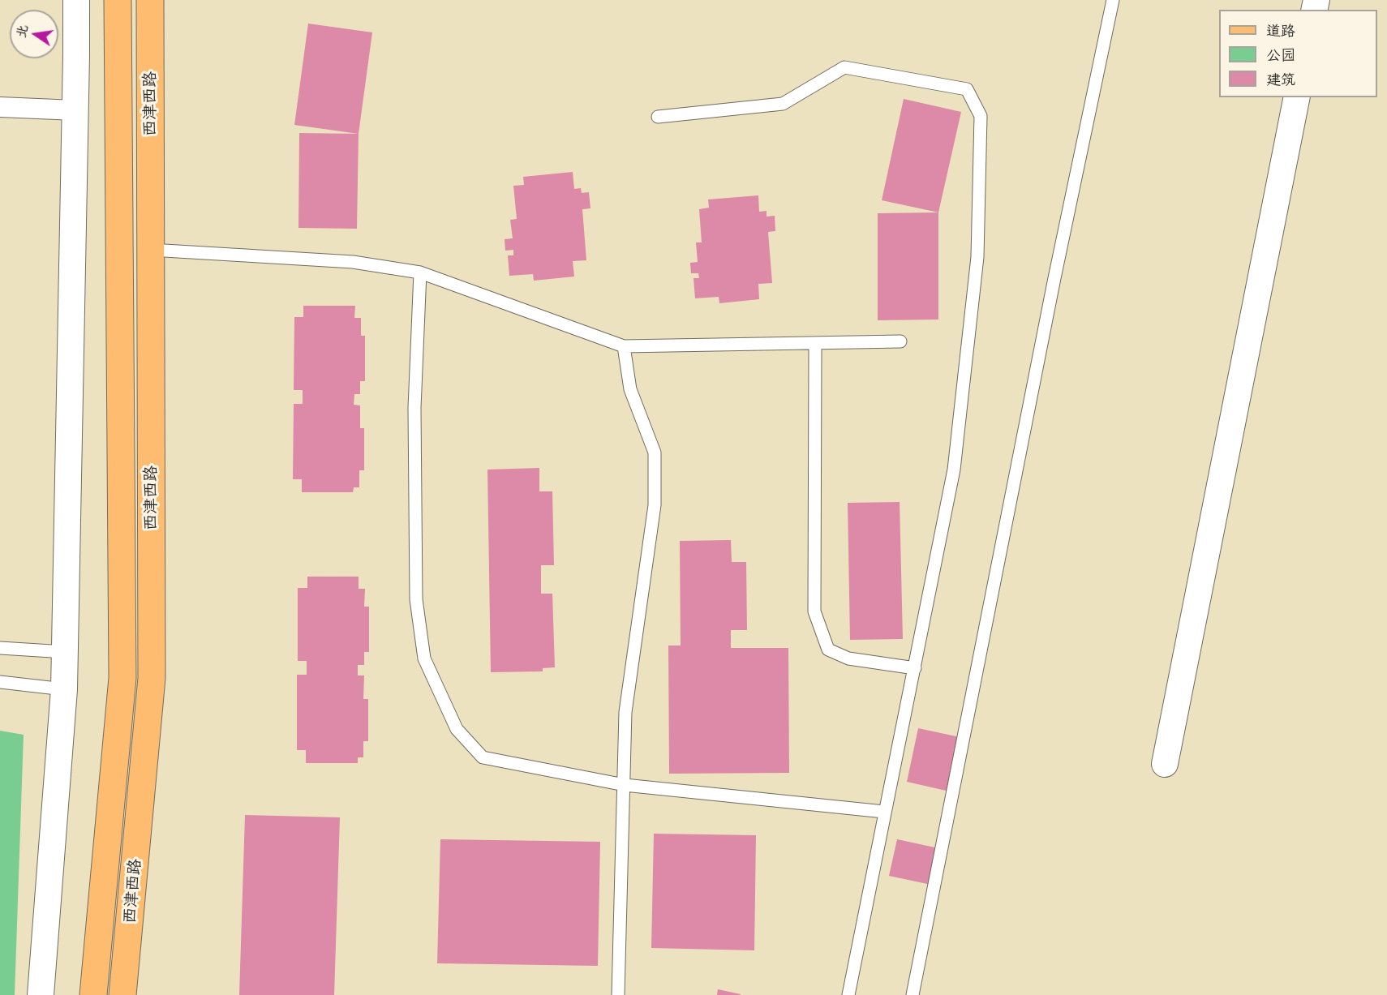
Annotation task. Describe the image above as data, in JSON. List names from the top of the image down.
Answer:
{
  "streets": {
    "main road": ["西津西路"]
  },
  "legend": ["道路", "公园", "建筑"],
  "north": "left"
}
